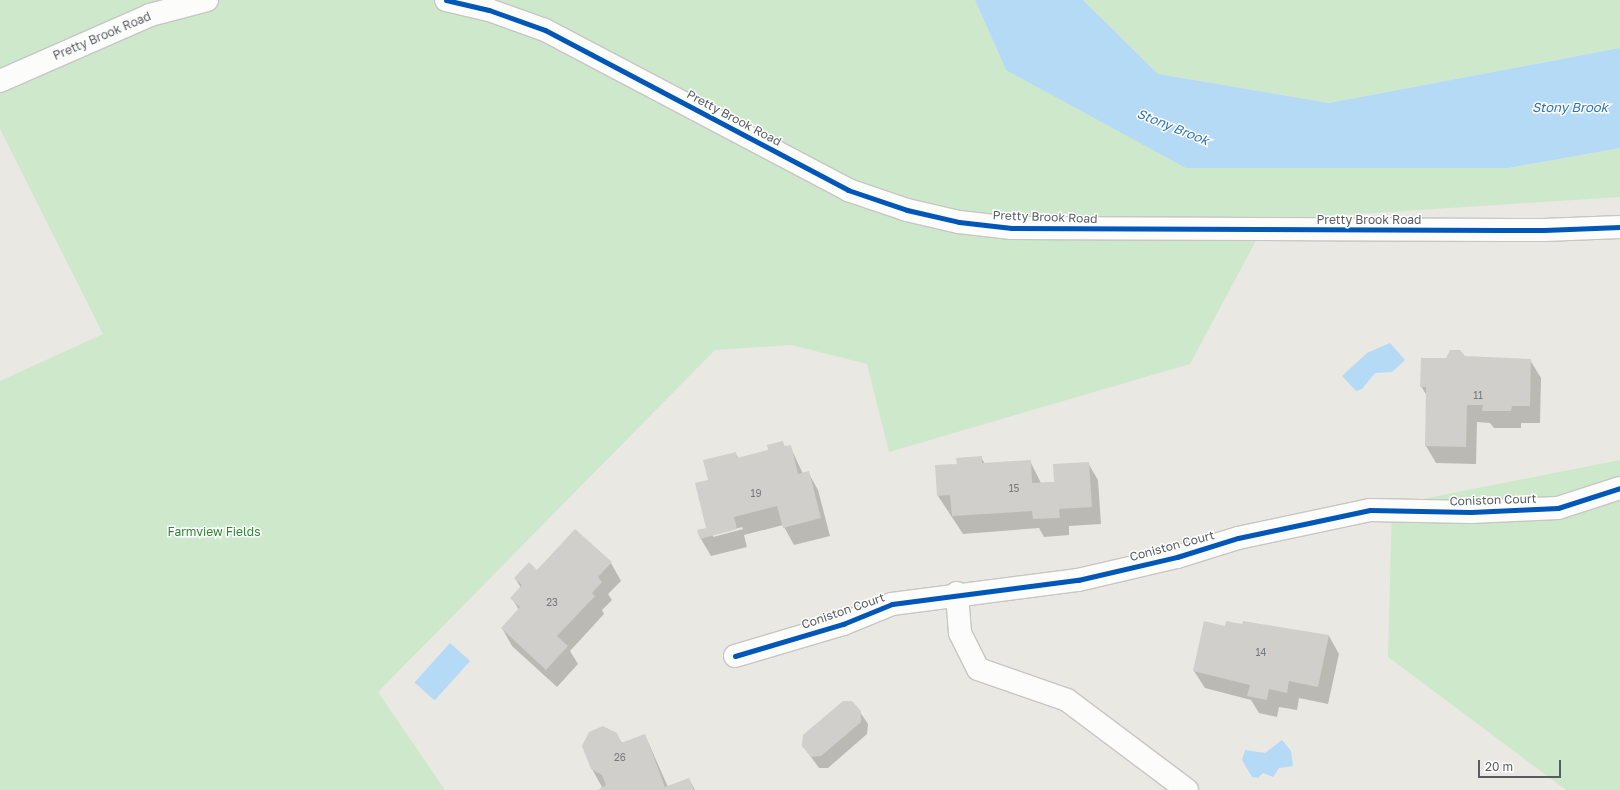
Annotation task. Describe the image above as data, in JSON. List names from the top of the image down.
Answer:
{
  "streets": {
    "street": ["Pretty Brook Road", "Coniston Court"]
  },
  "water": ["Stony Brook"],
  "parks": ["Farmview Fields"],
  "house_numbers": [
    "11",
    "15",
    "19",
    "23",
    "14",
    "26"
  ],
  "scale_bar": "20 m"
}
